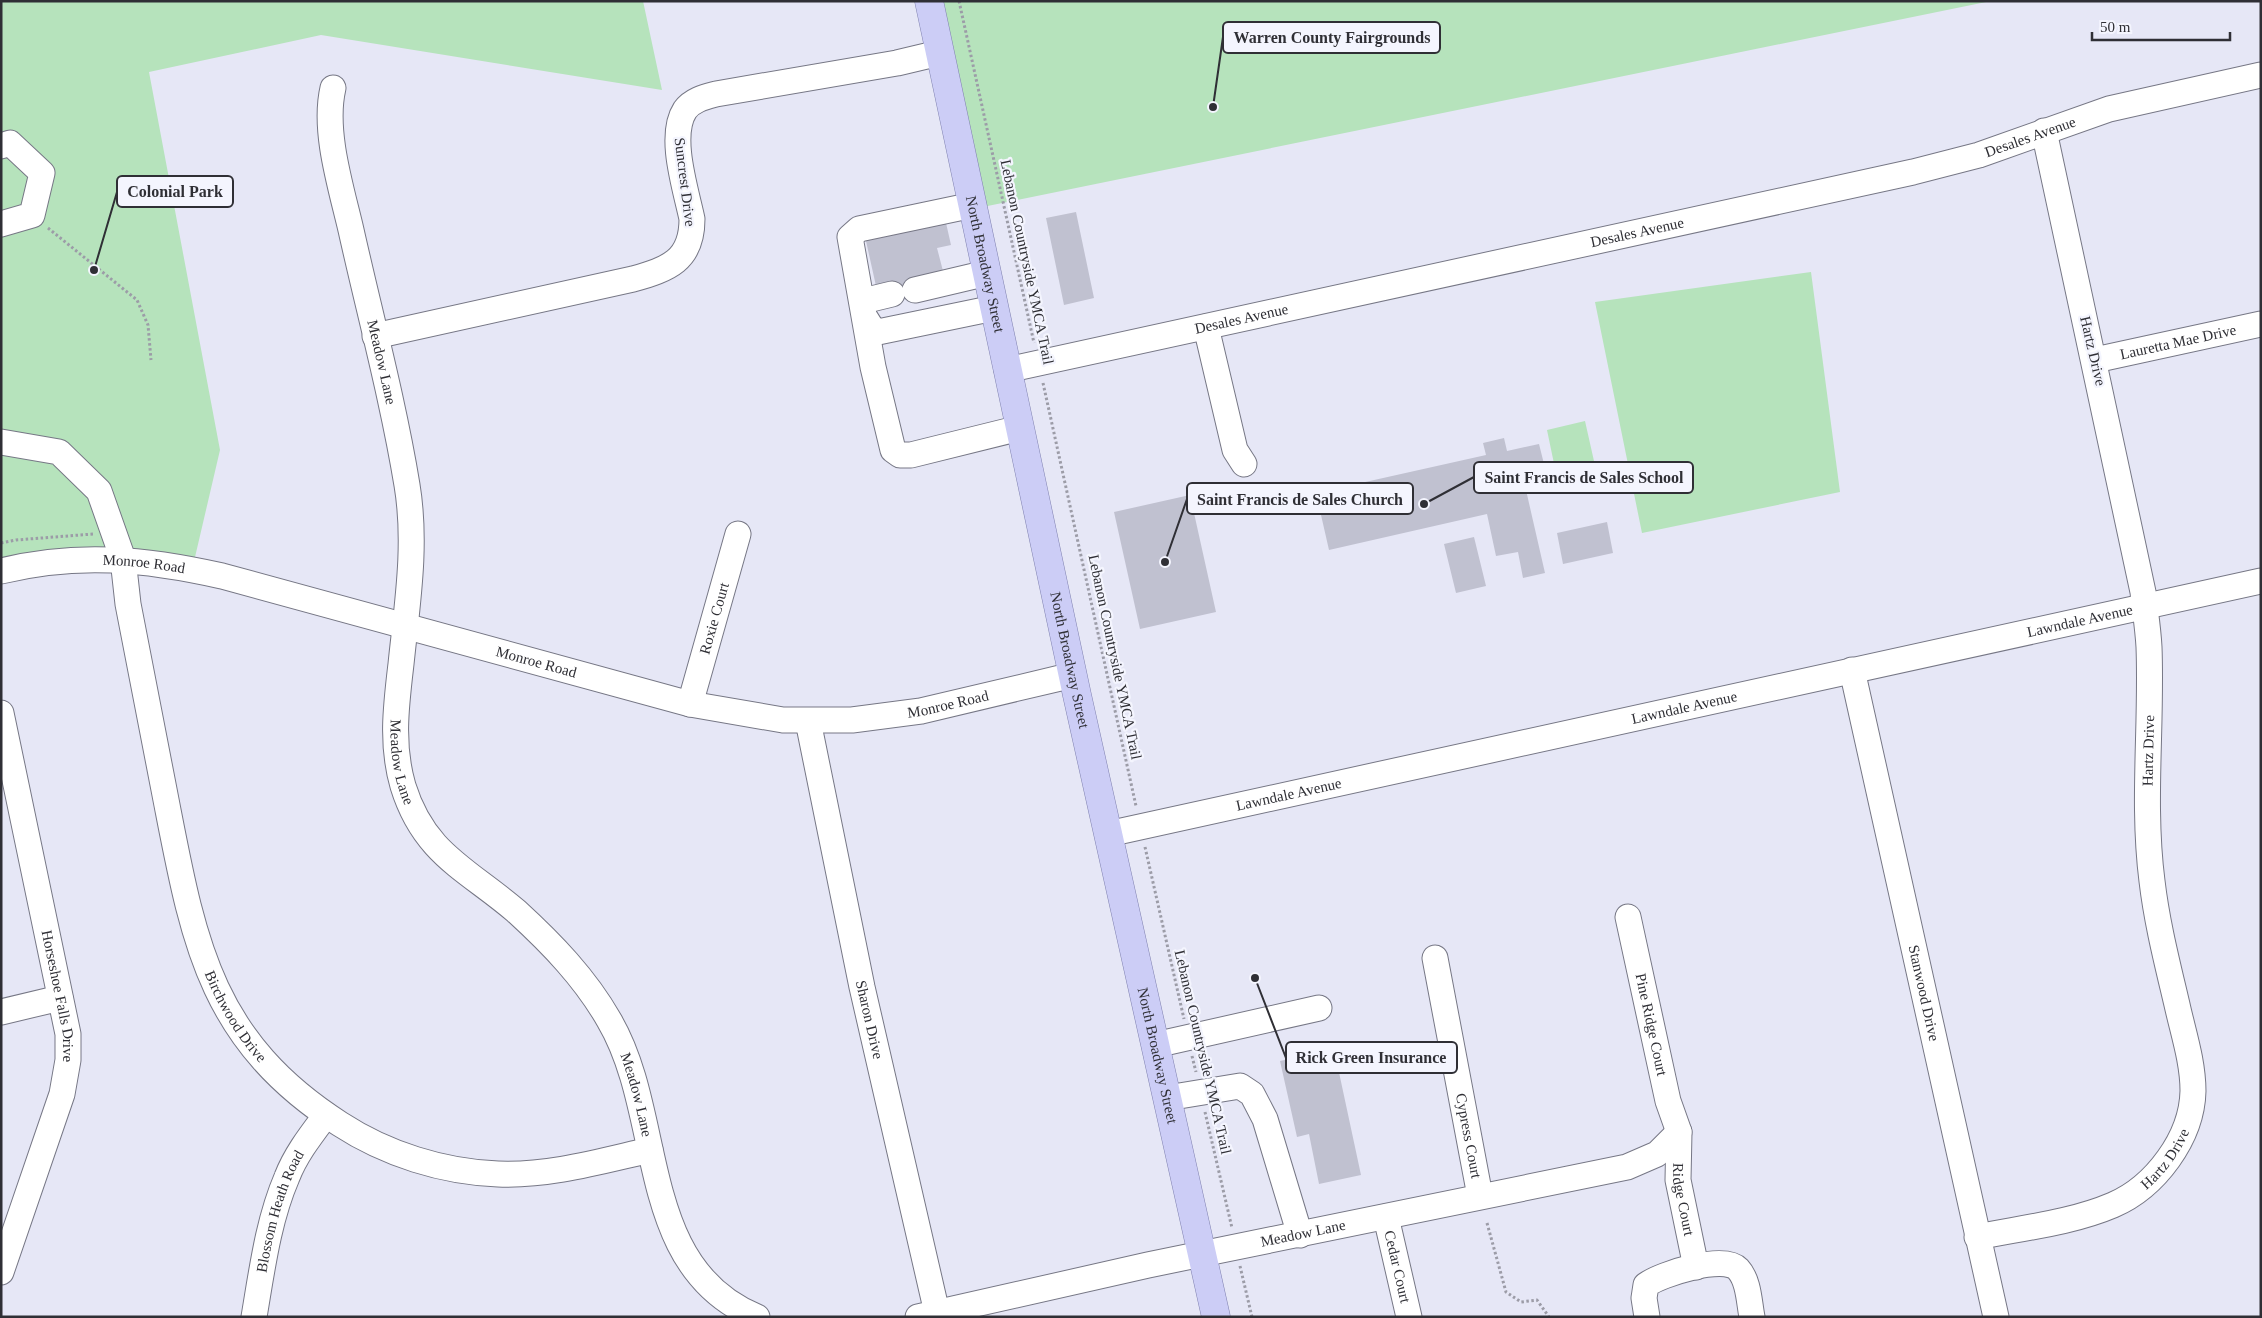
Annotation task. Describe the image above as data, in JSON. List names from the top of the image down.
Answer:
{
  "streets": {
    "main road": ["North Broadway Street"],
    "street": [
      "Desales Avenue",
      "Suncrest Drive",
      "Lauretta Mae Drive",
      "Hartz Drive",
      "Meadow Lane",
      "Monroe Road",
      "Roxie Court",
      "Lawndale Avenue",
      "Stanwood Drive",
      "Horseshoe Falls Drive",
      "Birchwood Drive",
      "Sharon Drive",
      "Pine Ridge Court",
      "Cypress Court",
      "Ridge Court",
      "Blossom Heath Road",
      "Cedar Court"
    ],
    "path": ["Lebanon Countryside YMCA Trail"]
  },
  "crossings": [
    ["Desales Avenue", "Lebanon Countryside YMCA Trail"],
    ["Desales Avenue", "North Broadway Street"],
    ["Desales Avenue", "Hartz Drive"],
    ["Suncrest Drive", "North Broadway Street"],
    ["Suncrest Drive", "Meadow Lane"],
    ["Lebanon Countryside YMCA Trail", "Meadow Lane"],
    ["Lebanon Countryside YMCA Trail", "Lawndale Avenue"],
    ["North Broadway Street", "Meadow Lane"],
    ["North Broadway Street", "Monroe Road"],
    ["North Broadway Street", "Lawndale Avenue"],
    ["Lauretta Mae Drive", "Hartz Drive"],
    ["Hartz Drive", "Lawndale Avenue"],
    ["Hartz Drive", "Stanwood Drive"],
    ["Meadow Lane", "Monroe Road"],
    ["Meadow Lane", "Birchwood Drive"],
    ["Meadow Lane", "Sharon Drive"],
    ["Meadow Lane", "Pine Ridge Court"],
    ["Meadow Lane", "Cypress Court"],
    ["Meadow Lane", "Ridge Court"],
    ["Meadow Lane", "Cedar Court"],
    ["Monroe Road", "Roxie Court"],
    ["Monroe Road", "Birchwood Drive"],
    ["Monroe Road", "Sharon Drive"],
    ["Lawndale Avenue", "Stanwood Drive"],
    ["Birchwood Drive", "Blossom Heath Road"],
    ["Pine Ridge Court", "Ridge Court"]
  ],
  "places": [
    "Warren County Fairgrounds",
    "Colonial Park",
    "Saint Francis de Sales School",
    "Saint Francis de Sales Church",
    "Rick Green Insurance"
  ],
  "scale_bar": "50 m"
}
